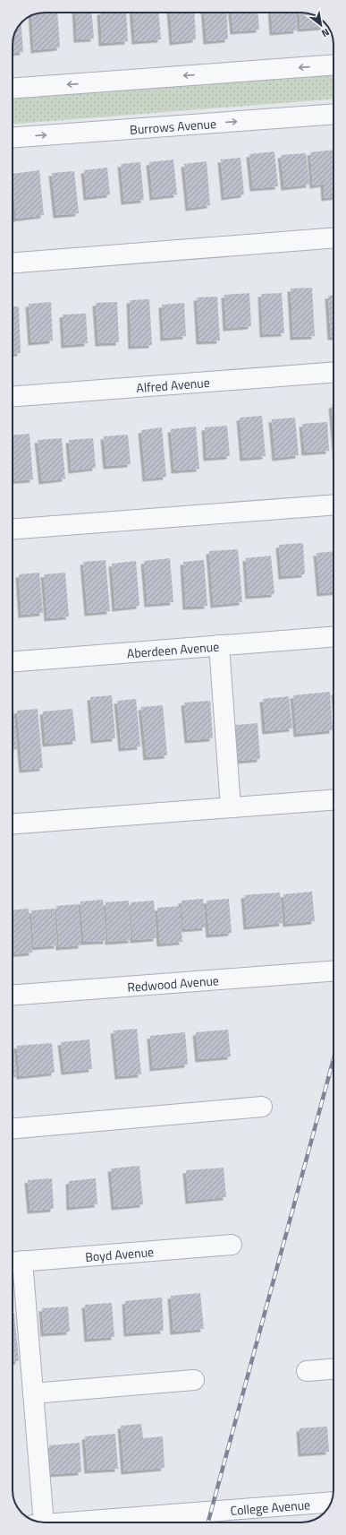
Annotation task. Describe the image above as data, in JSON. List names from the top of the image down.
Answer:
{
  "streets": {
    "street": [
      "Burrows Avenue",
      "Alfred Avenue",
      "Aberdeen Avenue",
      "Redwood Avenue",
      "Boyd Avenue",
      "College Avenue"
    ]
  },
  "north": "bottom right"
}
